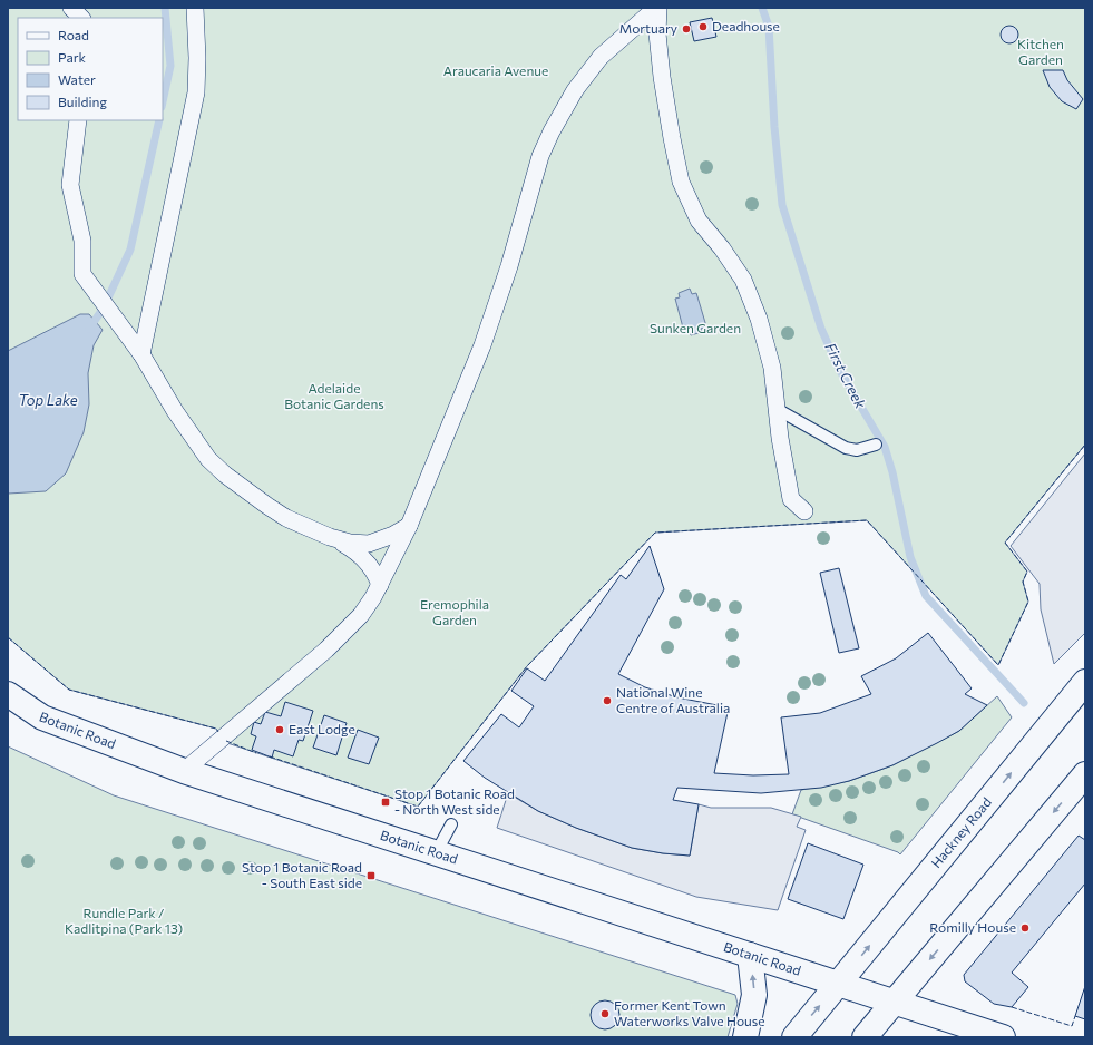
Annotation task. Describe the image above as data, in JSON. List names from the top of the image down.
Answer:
{
  "streets": {
    "main road": ["Botanic Road", "Hackney Road"]
  },
  "crossings": [
    ["Botanic Road", "Hackney Road"]
  ],
  "water": ["First Creek", "Top Lake"],
  "parks": [
    "Kitchen Garden",
    "Araucaria Avenue",
    "Sunken Garden",
    "Adelaide Botanic Gardens",
    "Eremophila Garden",
    "Rundle Park / Kadlitpina (Park 13)"
  ],
  "places": {
    "other": [
      "Deadhouse",
      "Mortuary",
      "National Wine Centre of Australia",
      "East Lodge",
      "Romilly House",
      "Former Kent Town Waterworks Valve House"
    ],
    "transit": ["Stop 1 Botanic Road - North West side", "Stop 1 Botanic Road - South East side"]
  },
  "legend": [
    "Road",
    "Park",
    "Water",
    "Building"
  ]
}
